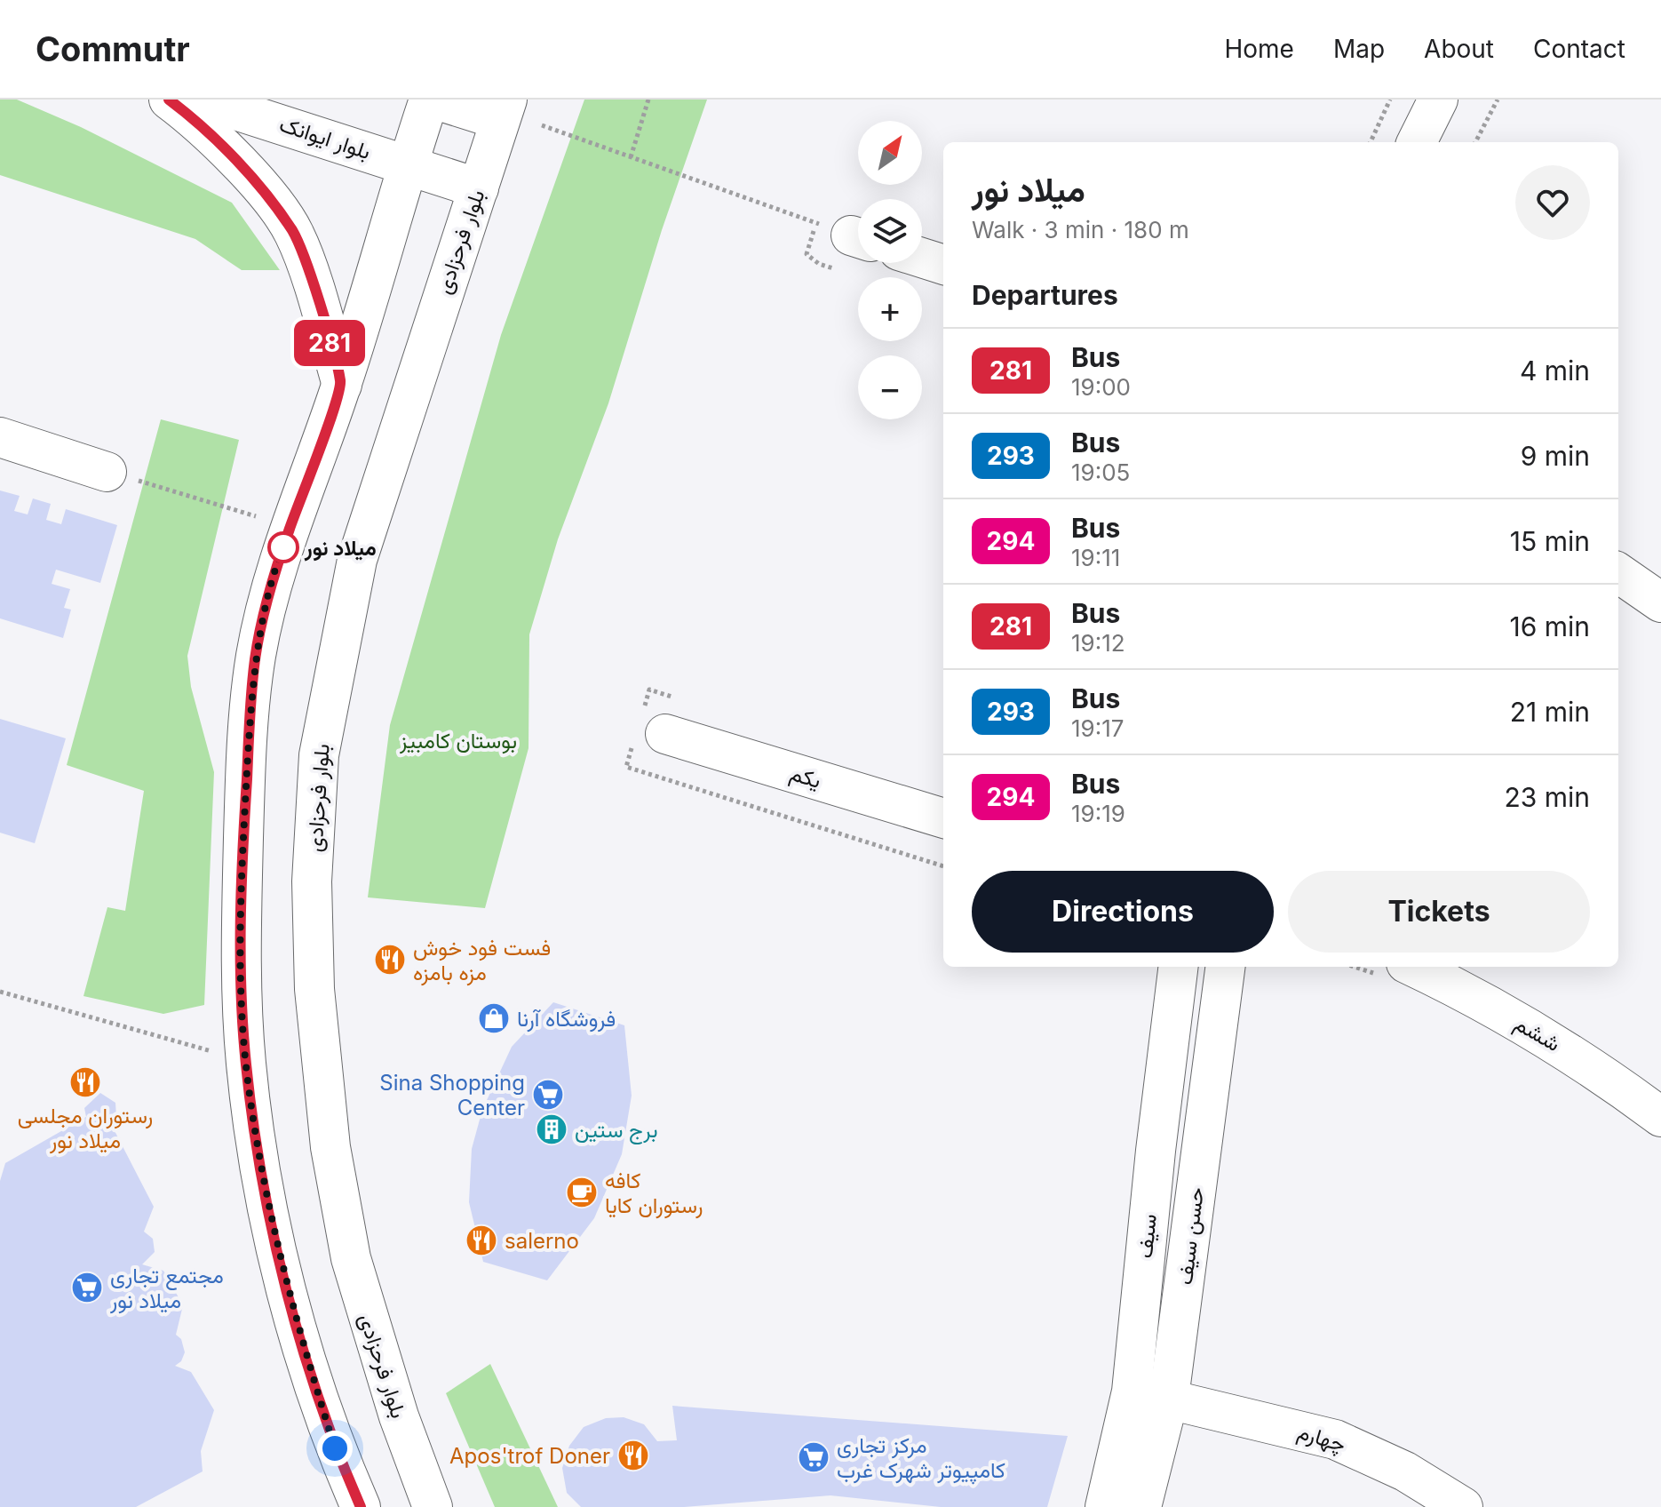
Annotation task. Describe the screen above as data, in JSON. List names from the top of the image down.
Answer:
{
  "streets": {
    "main road": [
      "بلوار ایوانک",
      "بلوار فرحزادی",
      "یکم",
      "ششم",
      "سیف",
      "حسن سیف",
      "چهارم"
    ]
  },
  "crossings": [
    ["بلوار ایوانک", "بلوار فرحزادی"],
    ["سیف", "چهارم"],
    ["حسن سیف", "چهارم"]
  ],
  "parks": ["بوستان کامبیز"],
  "places": {
    "other": ["میلاد نور"],
    "restaurant": [
      "فست فود خوش مزه بامزه",
      "رستوران مجلسی میلاد نور",
      "salerno",
      "Apos'trof Doner"
    ],
    "shop": ["فروشگاه آرنا"],
    "supermarket": ["Sina Shopping Center", "مجتمع تجاری میلاد نور", "مرکز تجاری کامپیوتر شهرک غرب"],
    "building": ["برج ستین"],
    "cafe": ["كافه رستوران كايا"]
  },
  "lines": ["bus line 281"],
  "north": "top right",
  "page": {
    "header": "Commutr",
    "nav": [
      "Home",
      "Map",
      "About",
      "Contact"
    ],
    "on_map": "281",
    "map_buttons": ["+", "−"],
    "heading": [
      ["میلاد نور", "Walk · 3 min · 180 m"],
      "Departures"
    ],
    "list": [
      {
        "mark": "281",
        "name": "Bus",
        "note": "19:00",
        "value": "4 min"
      },
      {
        "mark": "293",
        "name": "Bus",
        "note": "19:05",
        "value": "9 min"
      },
      {
        "mark": "294",
        "name": "Bus",
        "note": "19:11",
        "value": "15 min"
      },
      {
        "mark": "281",
        "name": "Bus",
        "note": "19:12",
        "value": "16 min"
      },
      {
        "mark": "293",
        "name": "Bus",
        "note": "19:17",
        "value": "21 min"
      },
      {
        "mark": "294",
        "name": "Bus",
        "note": "19:19",
        "value": "23 min"
      }
    ],
    "buttons": ["Directions", "Tickets"]
  }
}
